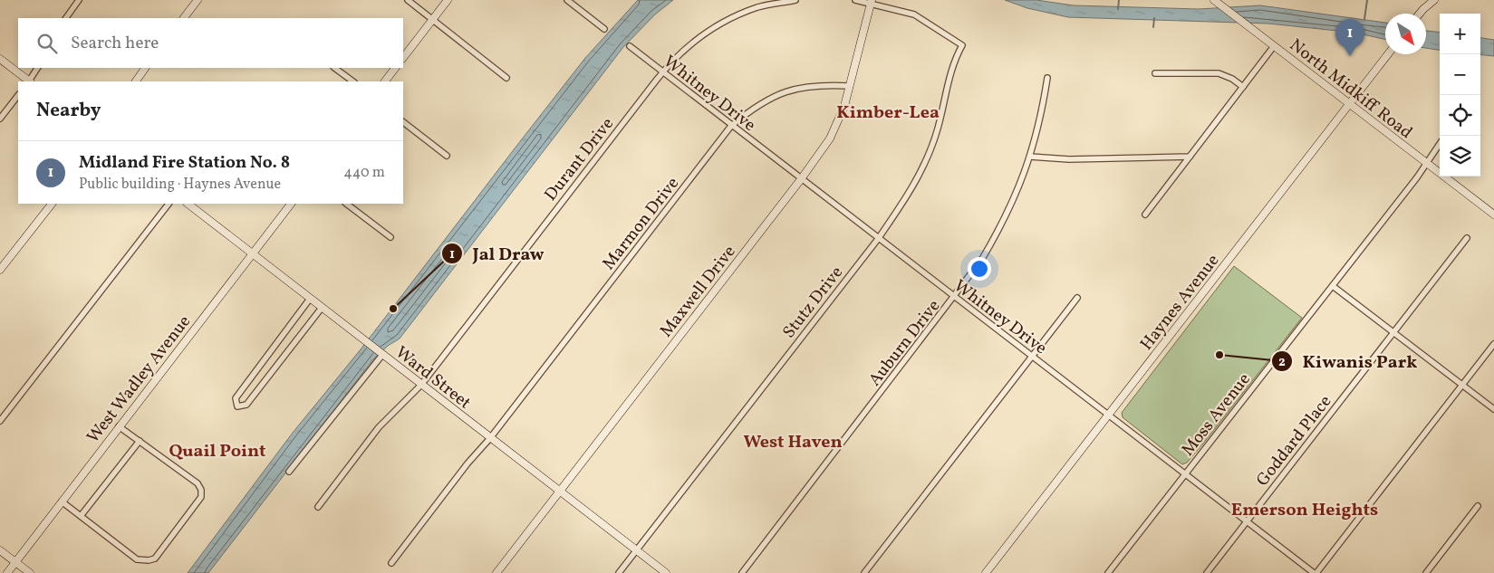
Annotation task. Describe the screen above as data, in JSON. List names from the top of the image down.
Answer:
{
  "streets": {
    "street": [
      "North Midkiff Road",
      "Whitney Drive",
      "Durant Drive",
      "Marmon Drive",
      "Maxwell Drive",
      "Stutz Drive",
      "Haynes Avenue",
      "Auburn Drive",
      "Ward Street",
      "West Wadley Avenue",
      "Moss Avenue",
      "Goddard Place"
    ]
  },
  "crossings": [
    ["North Midkiff Road", "Haynes Avenue"],
    ["North Midkiff Road", "Moss Avenue"],
    ["Whitney Drive", "Durant Drive"],
    ["Whitney Drive", "Marmon Drive"],
    ["Whitney Drive", "Maxwell Drive"],
    ["Whitney Drive", "Stutz Drive"],
    ["Whitney Drive", "Haynes Avenue"],
    ["Whitney Drive", "Auburn Drive"],
    ["Whitney Drive", "Moss Avenue"],
    ["Whitney Drive", "Goddard Place"],
    ["Durant Drive", "Ward Street"],
    ["Marmon Drive", "Maxwell Drive"],
    ["Marmon Drive", "Ward Street"],
    ["Maxwell Drive", "Stutz Drive"],
    ["Maxwell Drive", "Ward Street"],
    ["Stutz Drive", "Ward Street"],
    ["Ward Street", "West Wadley Avenue"]
  ],
  "districts": [
    "Kimber-Lea",
    "West Haven",
    "Quail Point",
    "Emerson Heights"
  ],
  "places": ["Jal Draw", "Kiwanis Park"],
  "north": "bottom right",
  "page": {
    "map_buttons": ["+", "−"],
    "search": "Search here",
    "pins": "1",
    "heading": "Nearby",
    "list": [
      {
        "mark": "1",
        "name": "Midland Fire Station No. 8",
        "note": "Public building · Haynes Avenue",
        "value": "440 m"
      }
    ]
  }
}
